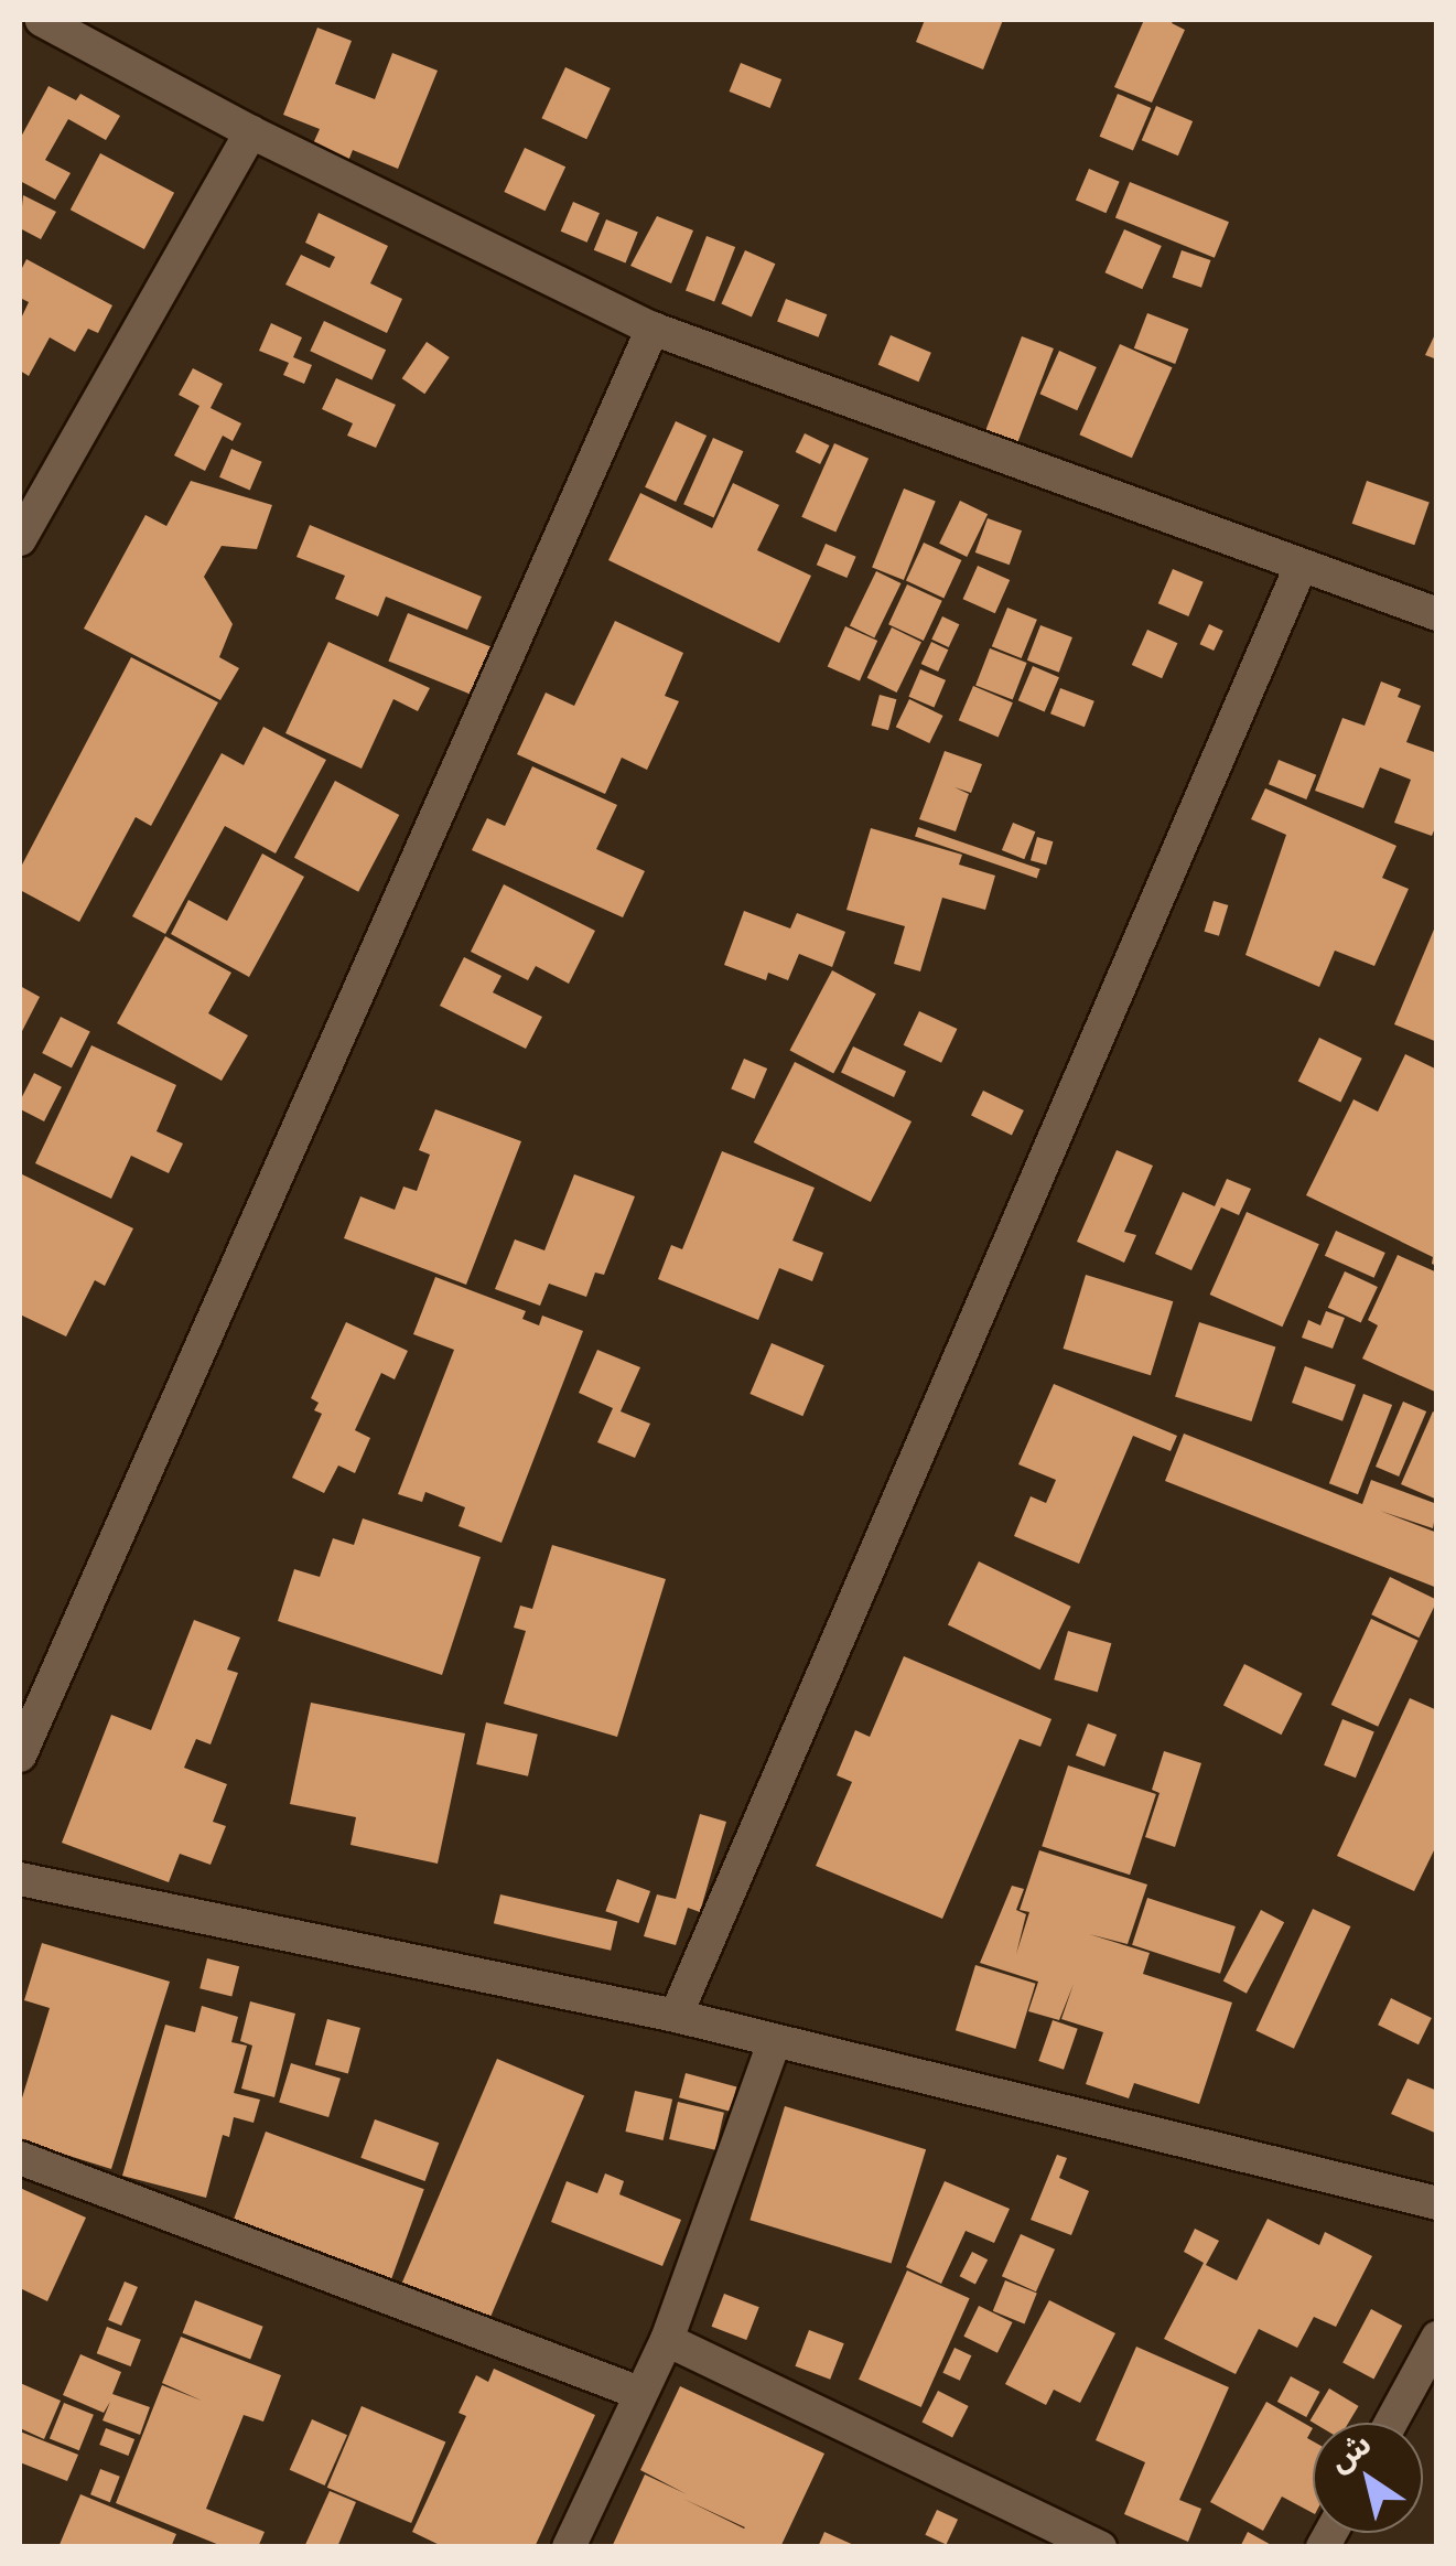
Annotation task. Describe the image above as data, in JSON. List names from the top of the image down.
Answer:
{
  "north": "top left"
}
